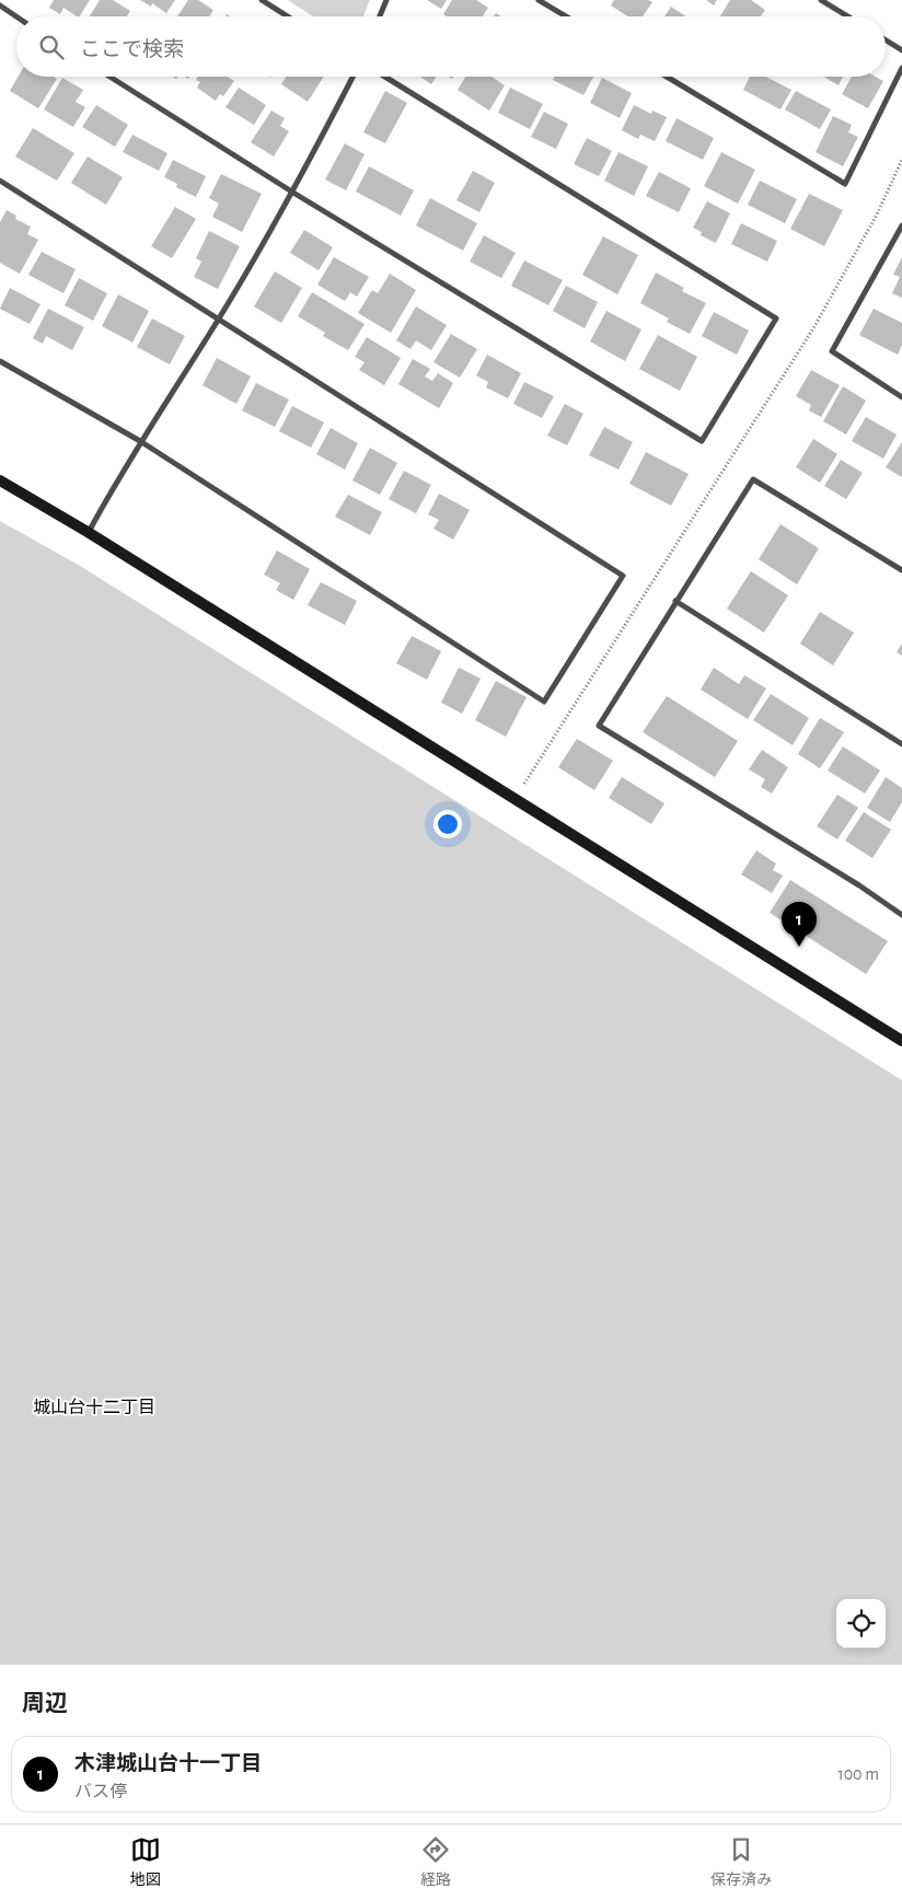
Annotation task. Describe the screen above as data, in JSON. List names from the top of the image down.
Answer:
{
  "districts": ["城山台十二丁目"],
  "page": {
    "search": "ここで検索",
    "pins": "1",
    "heading": "周辺",
    "list": [
      {
        "mark": "1",
        "name": "木津城山台十一丁目",
        "note": "バス停",
        "value": "100 m"
      }
    ],
    "nav": ["地図", "経路", "保存済み"]
  }
}
